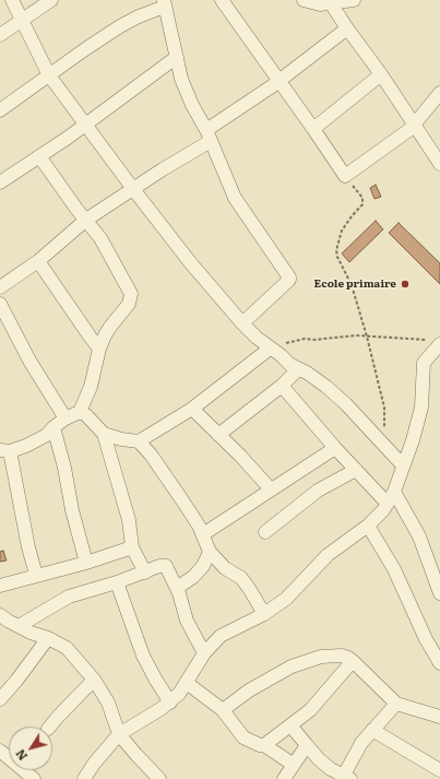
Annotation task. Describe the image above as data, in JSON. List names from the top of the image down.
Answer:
{
  "places": ["Ecole primaire"],
  "north": "bottom left"
}
